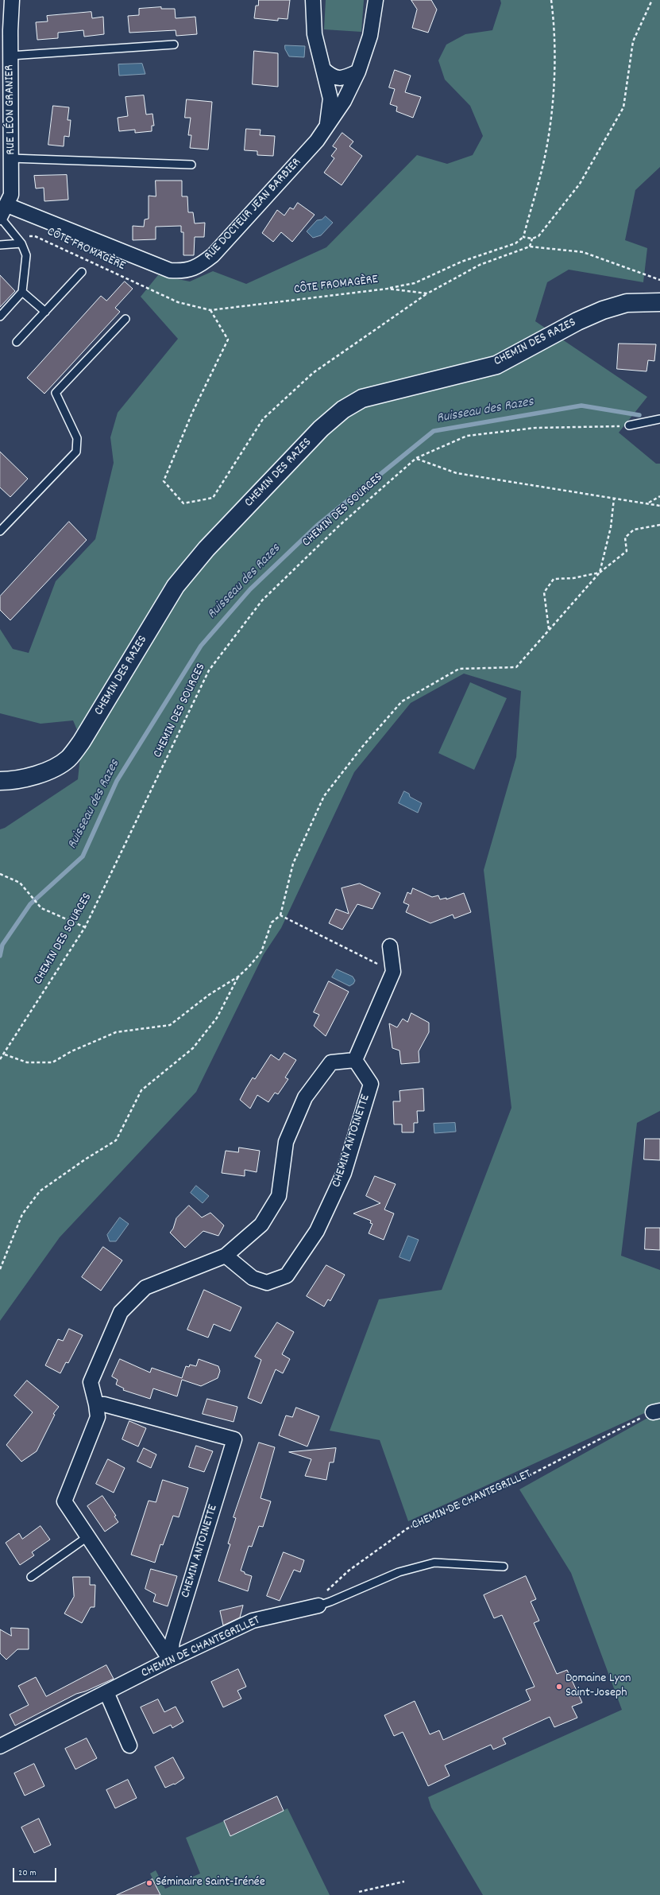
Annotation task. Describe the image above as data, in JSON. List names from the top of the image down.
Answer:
{
  "streets": {
    "street": [
      "RUE LÉON GRANIER",
      "RUE DOCTEUR JEAN BARBIER",
      "CHEMIN DES RAZES",
      "CHEMIN ANTOINETTE",
      "CHEMIN DE CHANTEGRILLET"
    ],
    "path": ["CÔTE FROMAGÈRE", "CHEMIN DES SOURCES"]
  },
  "crossings": [
    ["RUE LÉON GRANIER", "RUE DOCTEUR JEAN BARBIER"],
    ["CHEMIN ANTOINETTE", "CHEMIN DE CHANTEGRILLET"]
  ],
  "water": ["Ruisseau des Razes"],
  "places": ["Domaine Lyon Saint-Joseph", "Séminaire Saint-Irénée"],
  "scale_bar": "20 m"
}
